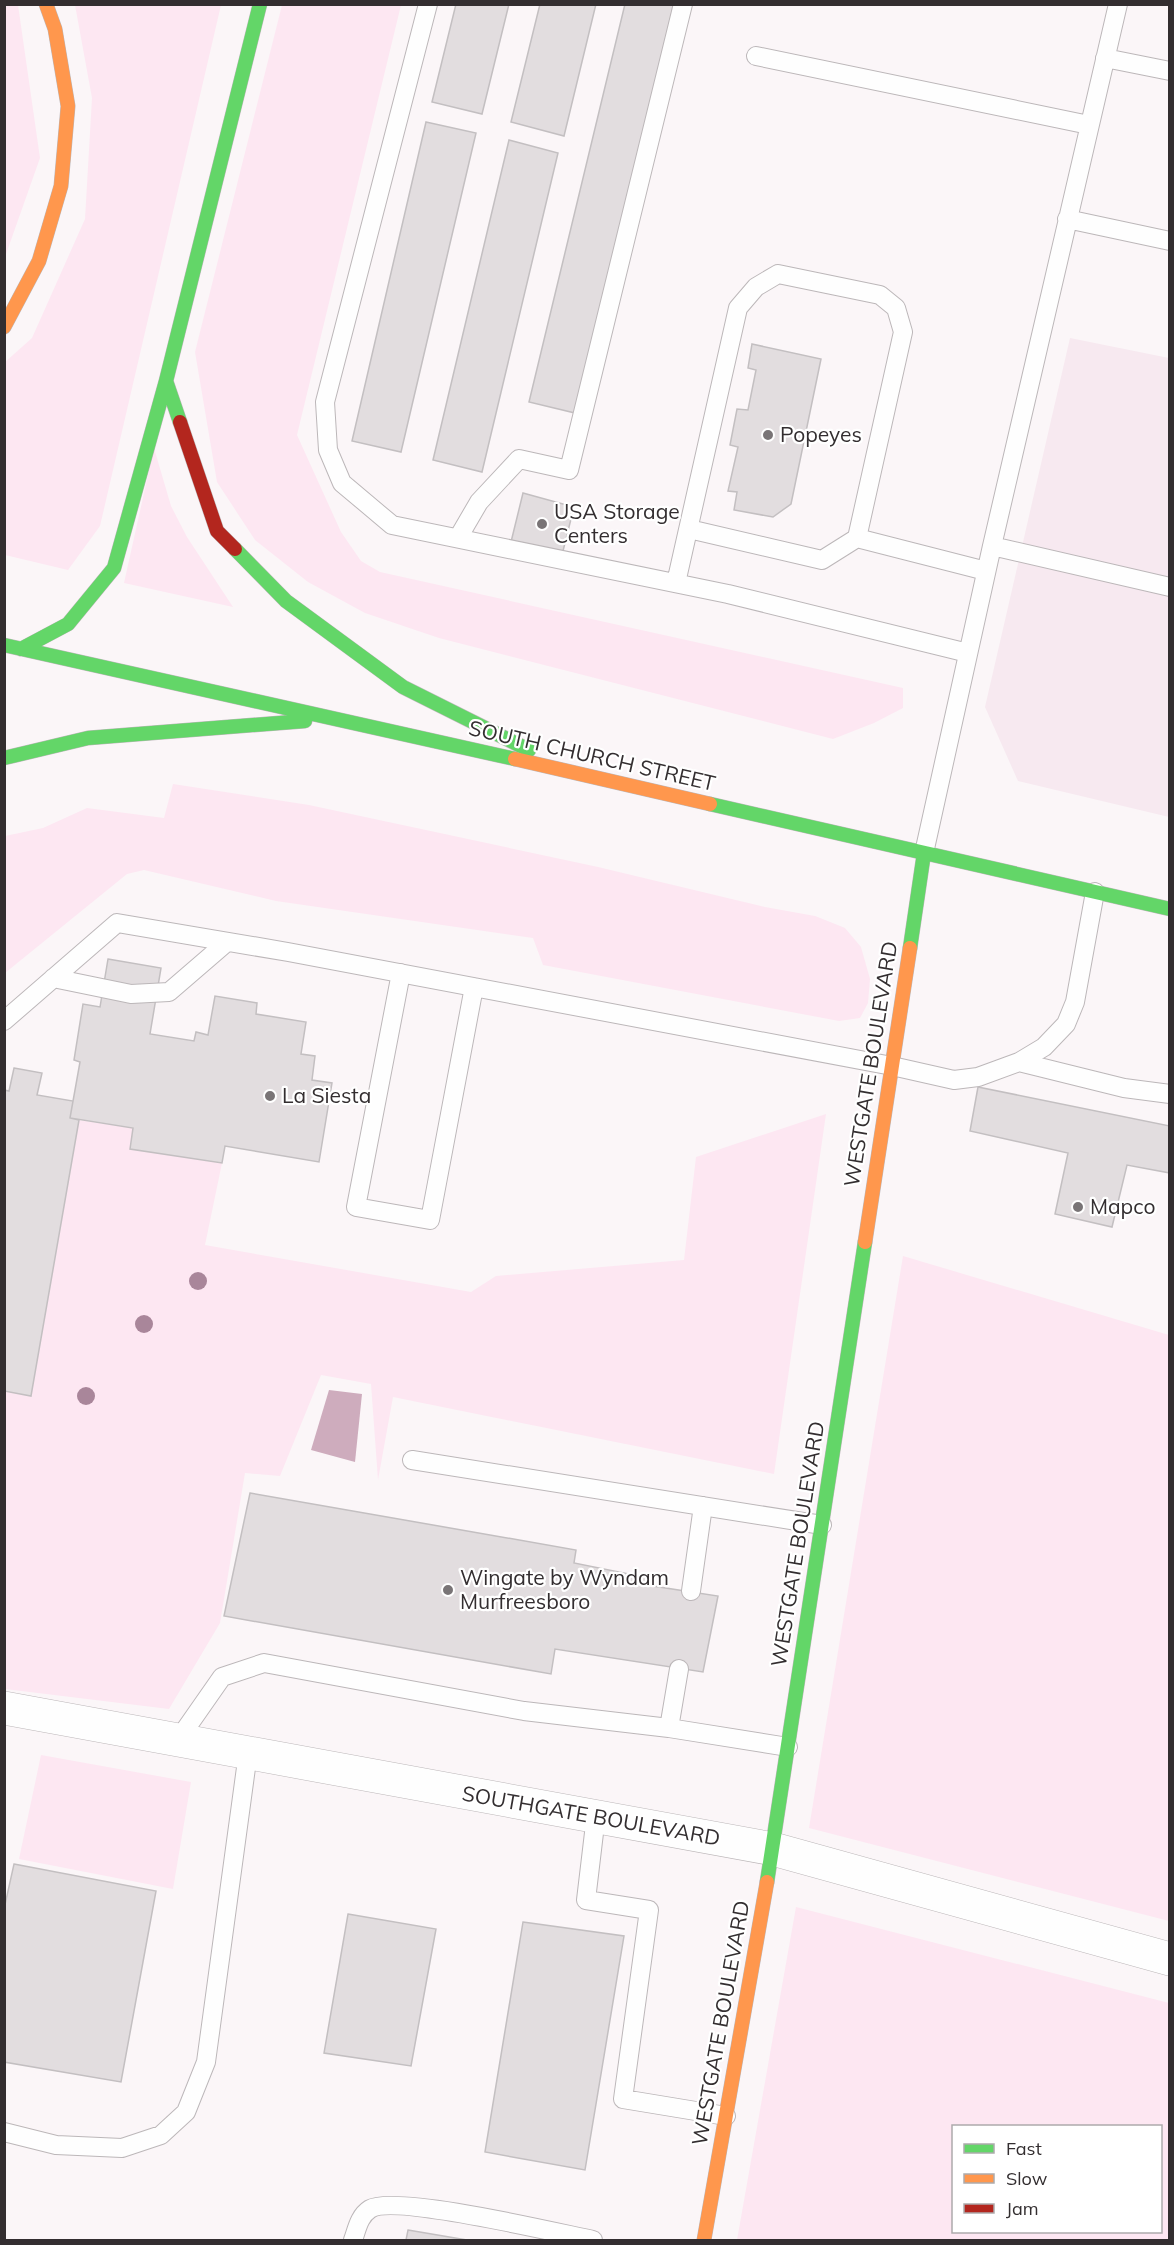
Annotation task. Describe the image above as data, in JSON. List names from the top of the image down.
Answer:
{
  "streets": {
    "main road": ["SOUTH CHURCH STREET", "WESTGATE BOULEVARD"],
    "street": ["SOUTHGATE BOULEVARD"]
  },
  "crossings": [
    ["SOUTH CHURCH STREET", "WESTGATE BOULEVARD"],
    ["WESTGATE BOULEVARD", "SOUTHGATE BOULEVARD"]
  ],
  "places": [
    "Popeyes",
    "USA Storage Centers",
    "La Siesta",
    "Mapco",
    "Wingate by Wyndam Murfreesboro"
  ],
  "legend": ["Fast", "Slow", "Jam"]
}
